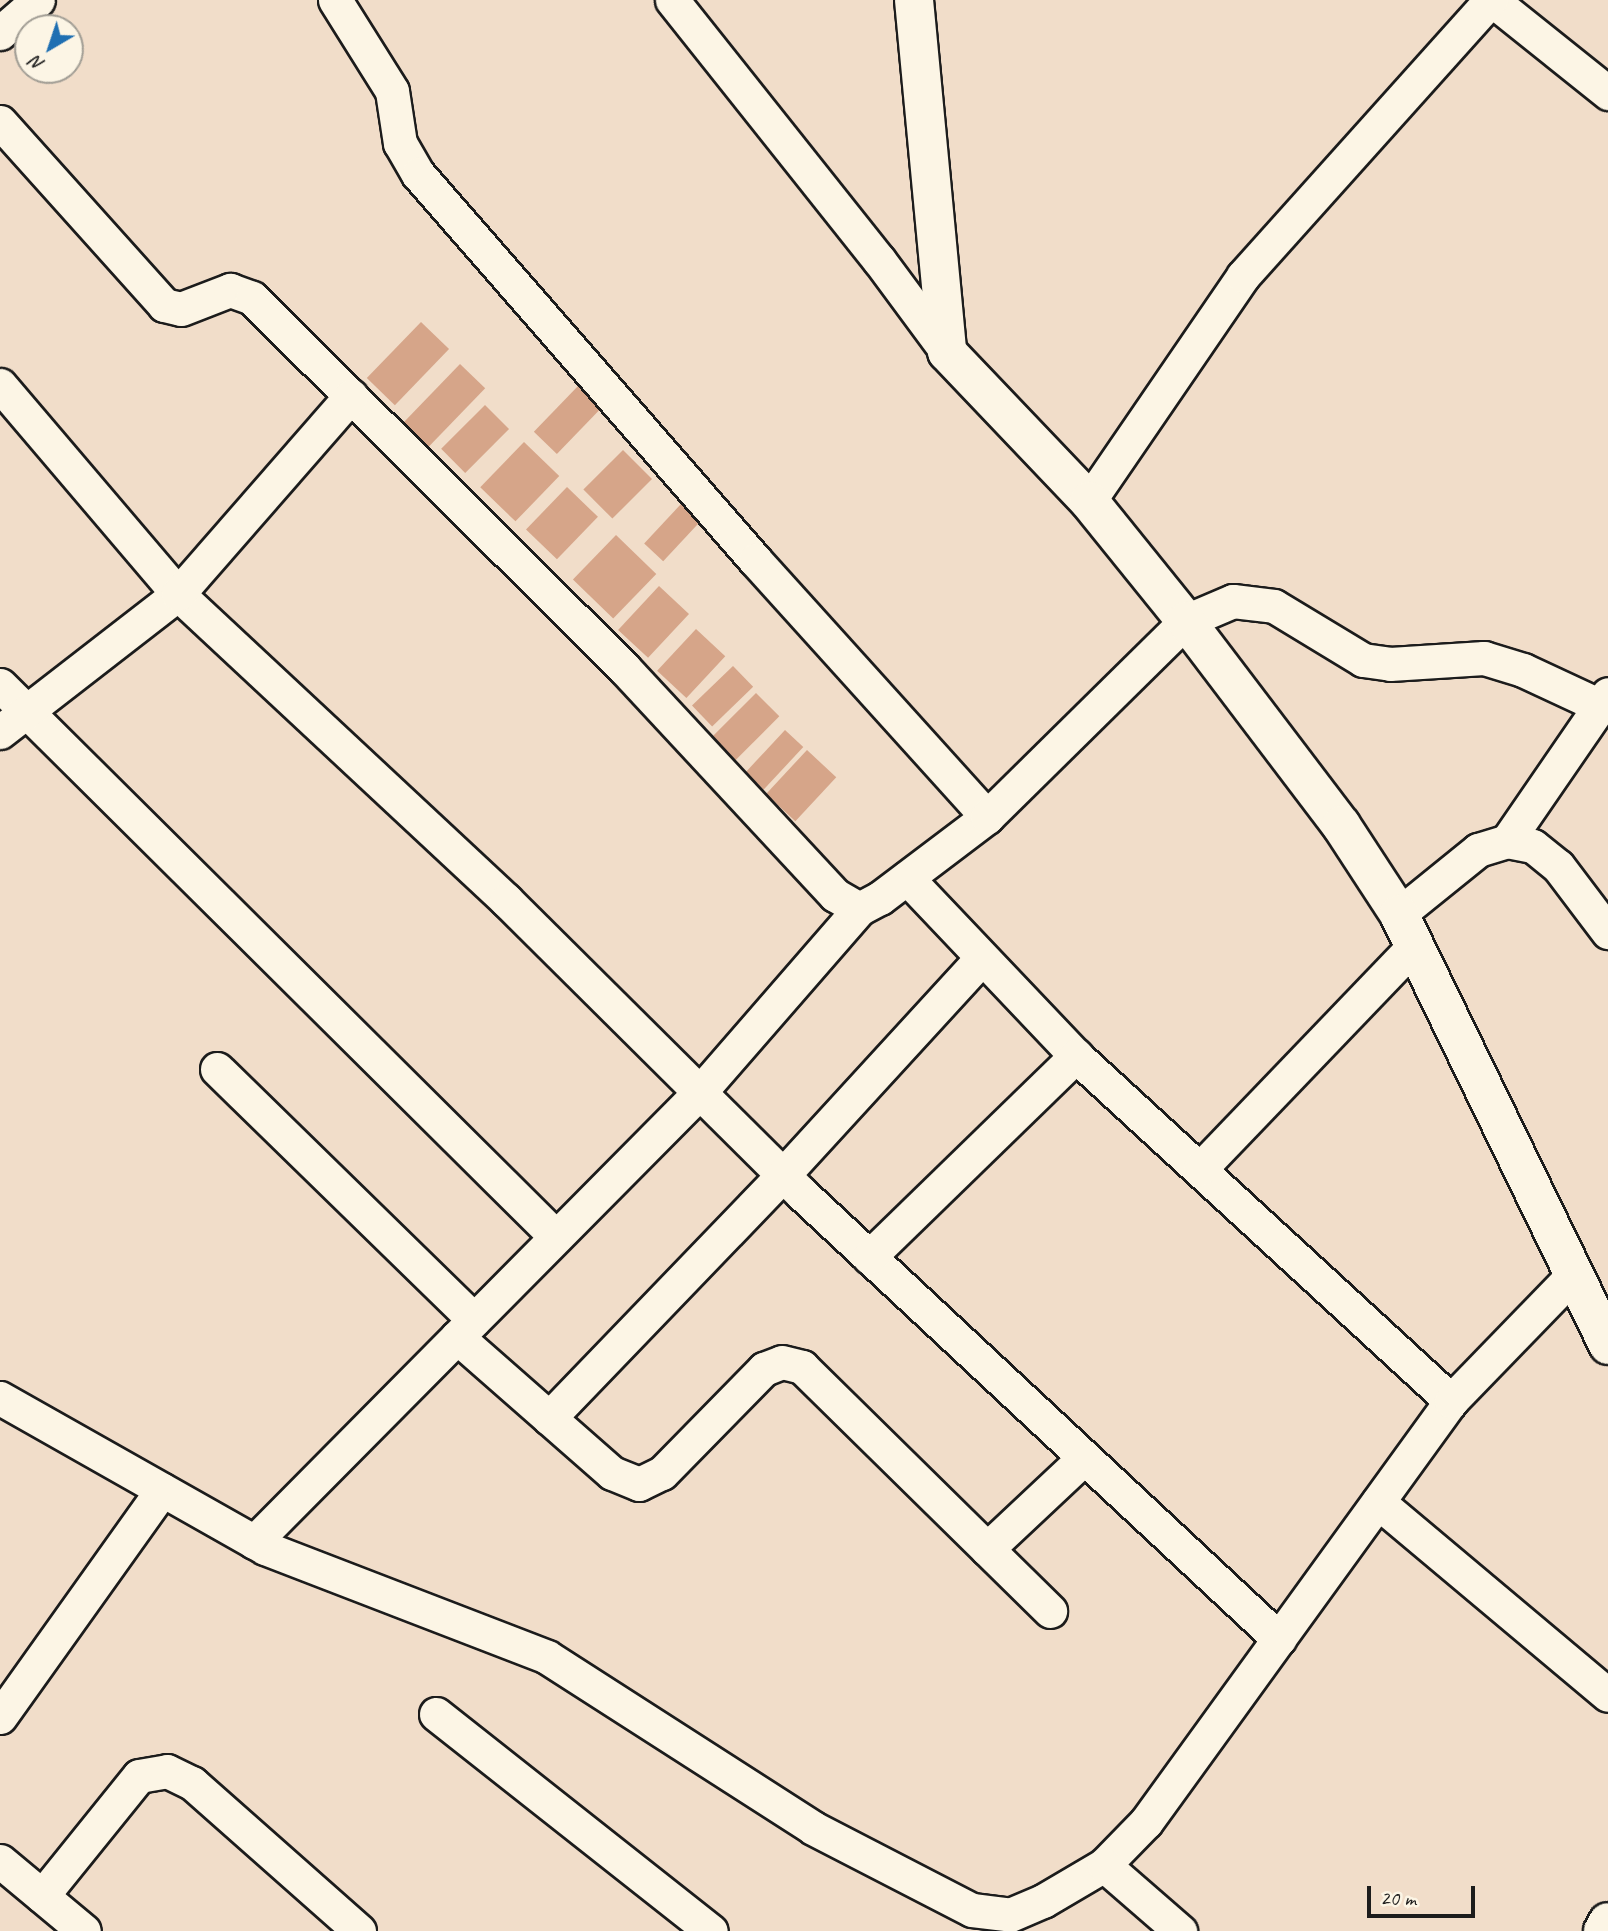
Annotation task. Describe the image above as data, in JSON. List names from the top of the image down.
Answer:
{
  "scale_bar": "20 m",
  "north": "bottom left"
}
